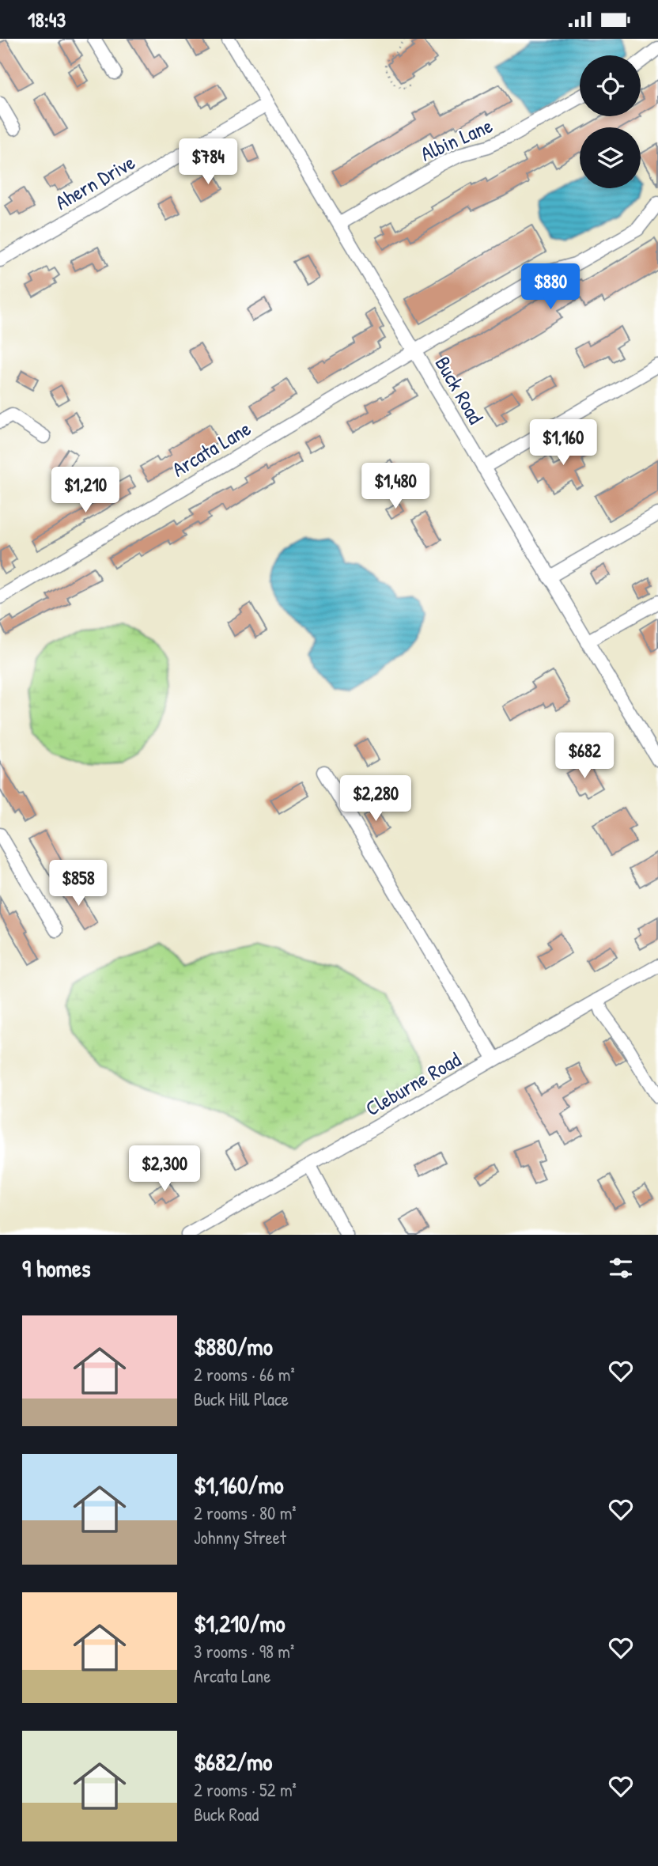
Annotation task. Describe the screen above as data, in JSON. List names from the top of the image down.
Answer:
{
  "streets": {
    "street": [
      "Albin Lane",
      "Ahern Drive",
      "Buck Road",
      "Arcata Lane",
      "Cleburne Road"
    ]
  },
  "crossings": [
    ["Albin Lane", "Buck Road"],
    ["Ahern Drive", "Buck Road"],
    ["Buck Road", "Arcata Lane"]
  ],
  "page": {
    "status": "18:43",
    "price": [
      "$784",
      "$880",
      "$1,160",
      "$1,480",
      "$1,210",
      "$682",
      "$2,280",
      "$858",
      "$2,300"
    ],
    "heading": "9 homes",
    "list": [
      {
        "name": "$880/mo",
        "note": "2 rooms · 66 m² · Buck Hill Place"
      },
      {
        "name": "$1,160/mo",
        "note": "2 rooms · 80 m² · Johnny Street"
      },
      {
        "name": "$1,210/mo",
        "note": "3 rooms · 98 m² · Arcata Lane"
      },
      {
        "name": "$682/mo",
        "note": "2 rooms · 52 m² · Buck Road"
      }
    ]
  }
}
